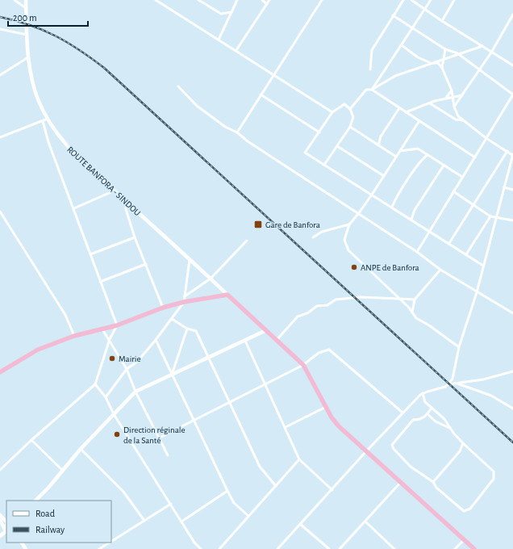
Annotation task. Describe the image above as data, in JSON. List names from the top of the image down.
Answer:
{
  "streets": {
    "main road": ["ROUTE BANFORA - SINDOU"]
  },
  "places": {
    "transit": ["Gare de Banfora"],
    "other": ["ANPE de Banfora", "Mairie", "Direction réginale de la Santé"]
  },
  "legend": ["Road", "Railway"],
  "scale_bar": "200 m"
}
